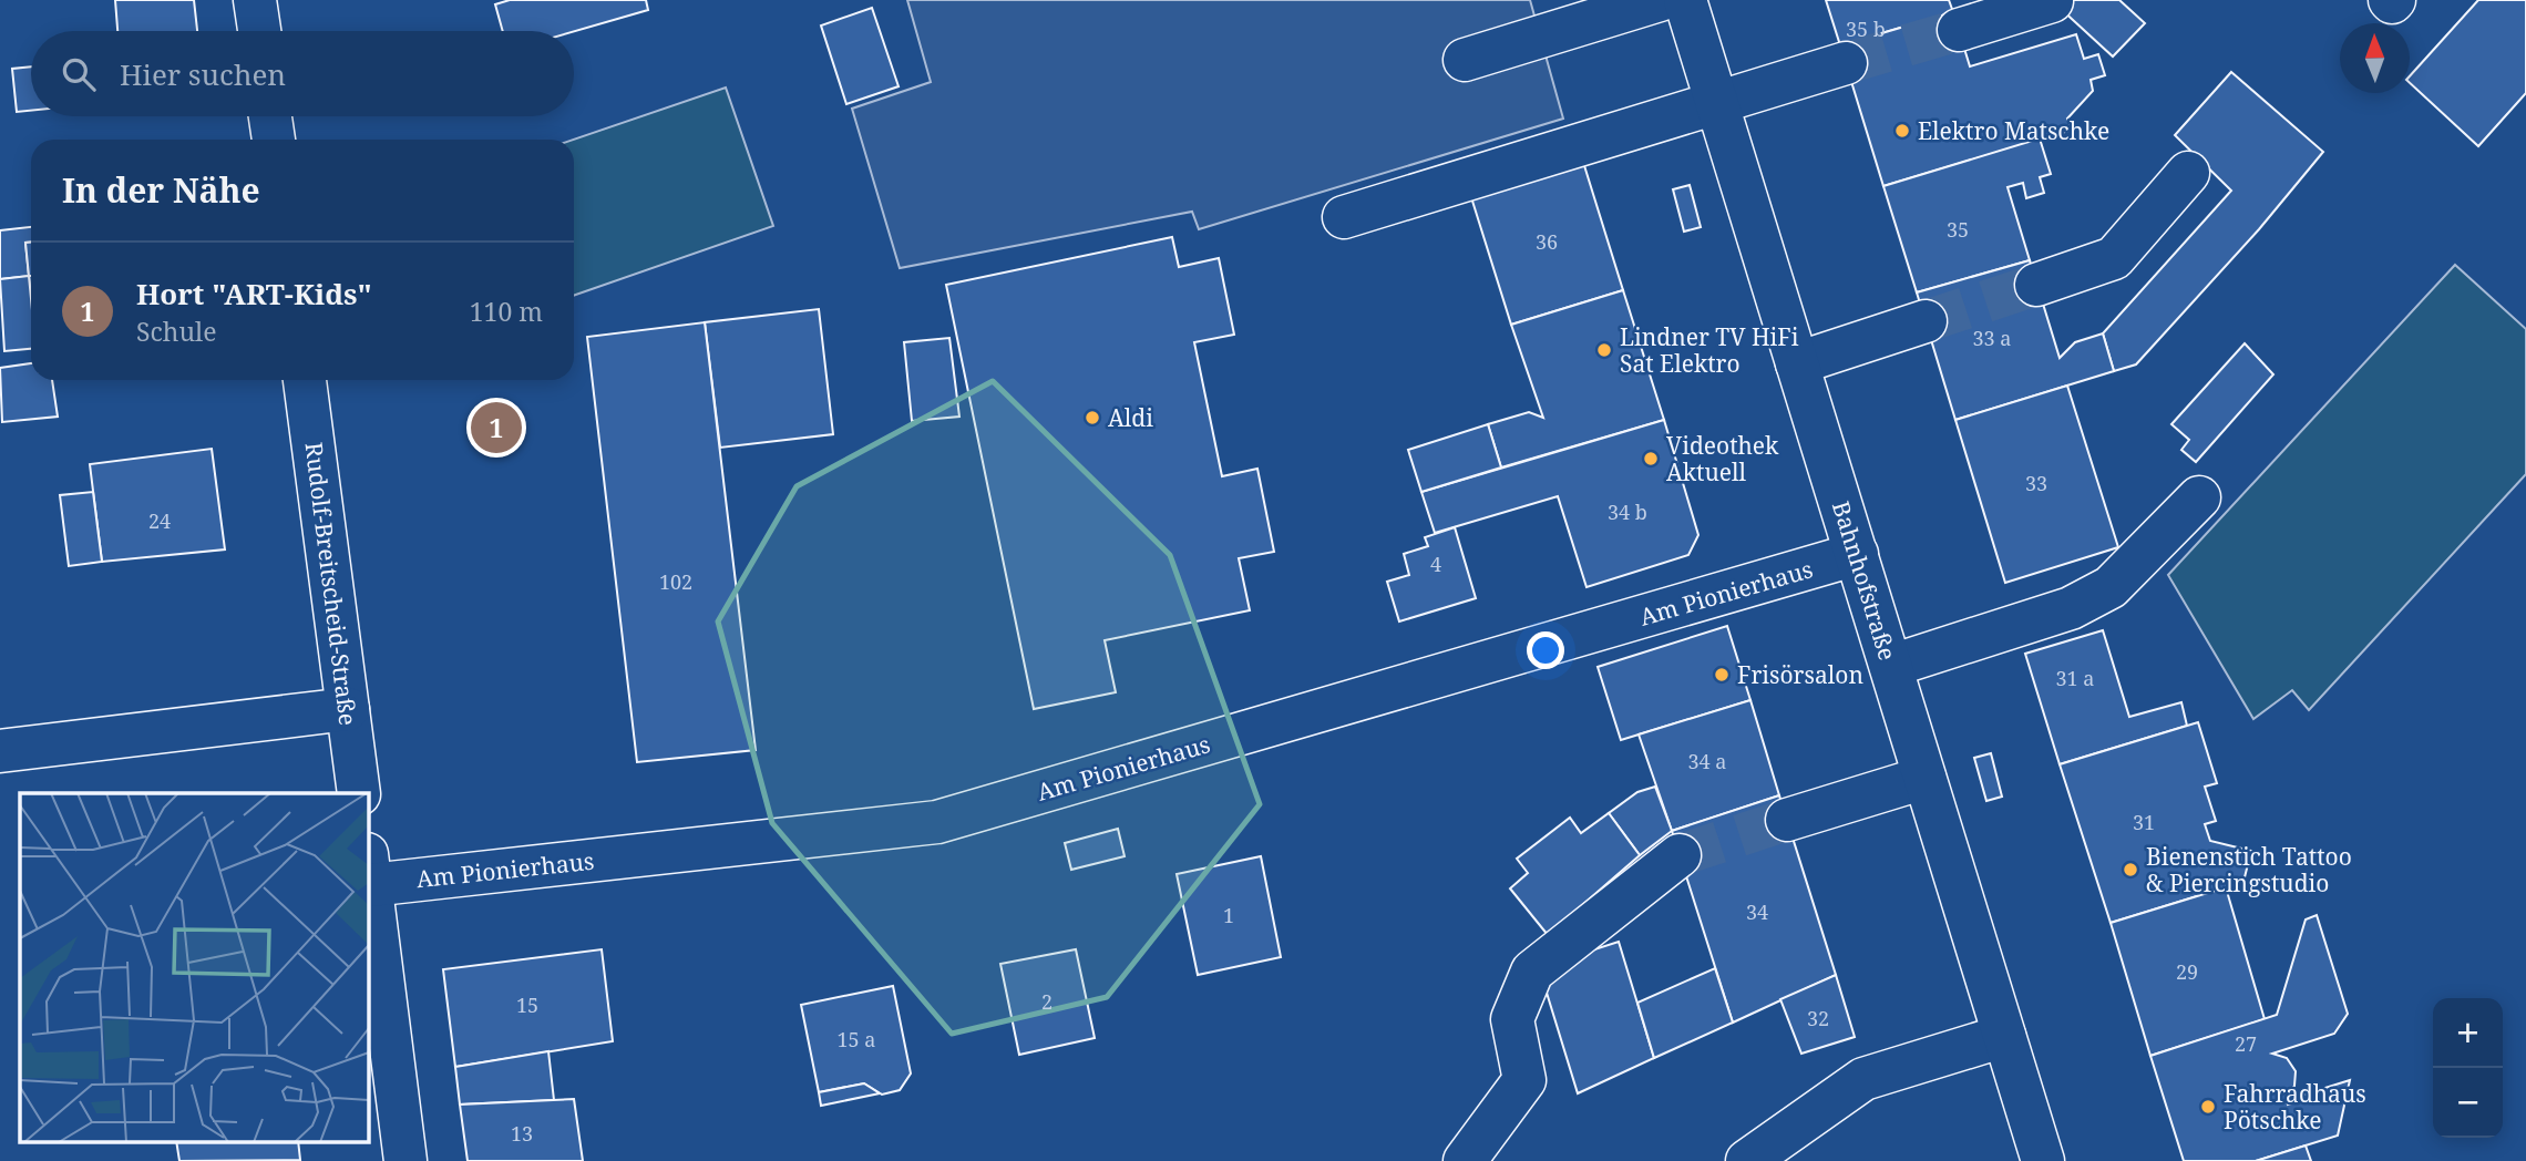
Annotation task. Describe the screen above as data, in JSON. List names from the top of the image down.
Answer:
{
  "streets": {
    "street": ["Bahnhofstraße", "Rudolf-Breitscheid-Straße", "Am Pionierhaus"]
  },
  "crossings": [
    ["Bahnhofstraße", "Am Pionierhaus"]
  ],
  "places": [
    "Elektro Matschke",
    "Lindner TV HiFi Sat Elektro",
    "Aldi",
    "Videothek Aktuell",
    "Frisörsalon",
    "Bienenstich Tattoo & Piercingstudio",
    "Fahrradhaus Pötschke"
  ],
  "house_numbers": [
    "35 b",
    "35",
    "36",
    "33 a",
    "33",
    "34 b",
    "24",
    "4",
    "102",
    "31 a",
    "34 a",
    "31",
    "34",
    "1",
    "29",
    "2",
    "15",
    "32",
    "15 a",
    "27",
    "13"
  ],
  "north": "top",
  "page": {
    "search": "Hier suchen",
    "heading": "In der Nähe",
    "list": [
      {
        "mark": "1",
        "name": "Hort \"ART-Kids\"",
        "note": "Schule",
        "value": "110 m"
      }
    ],
    "pins": "1",
    "map_buttons": ["+", "−"]
  }
}
